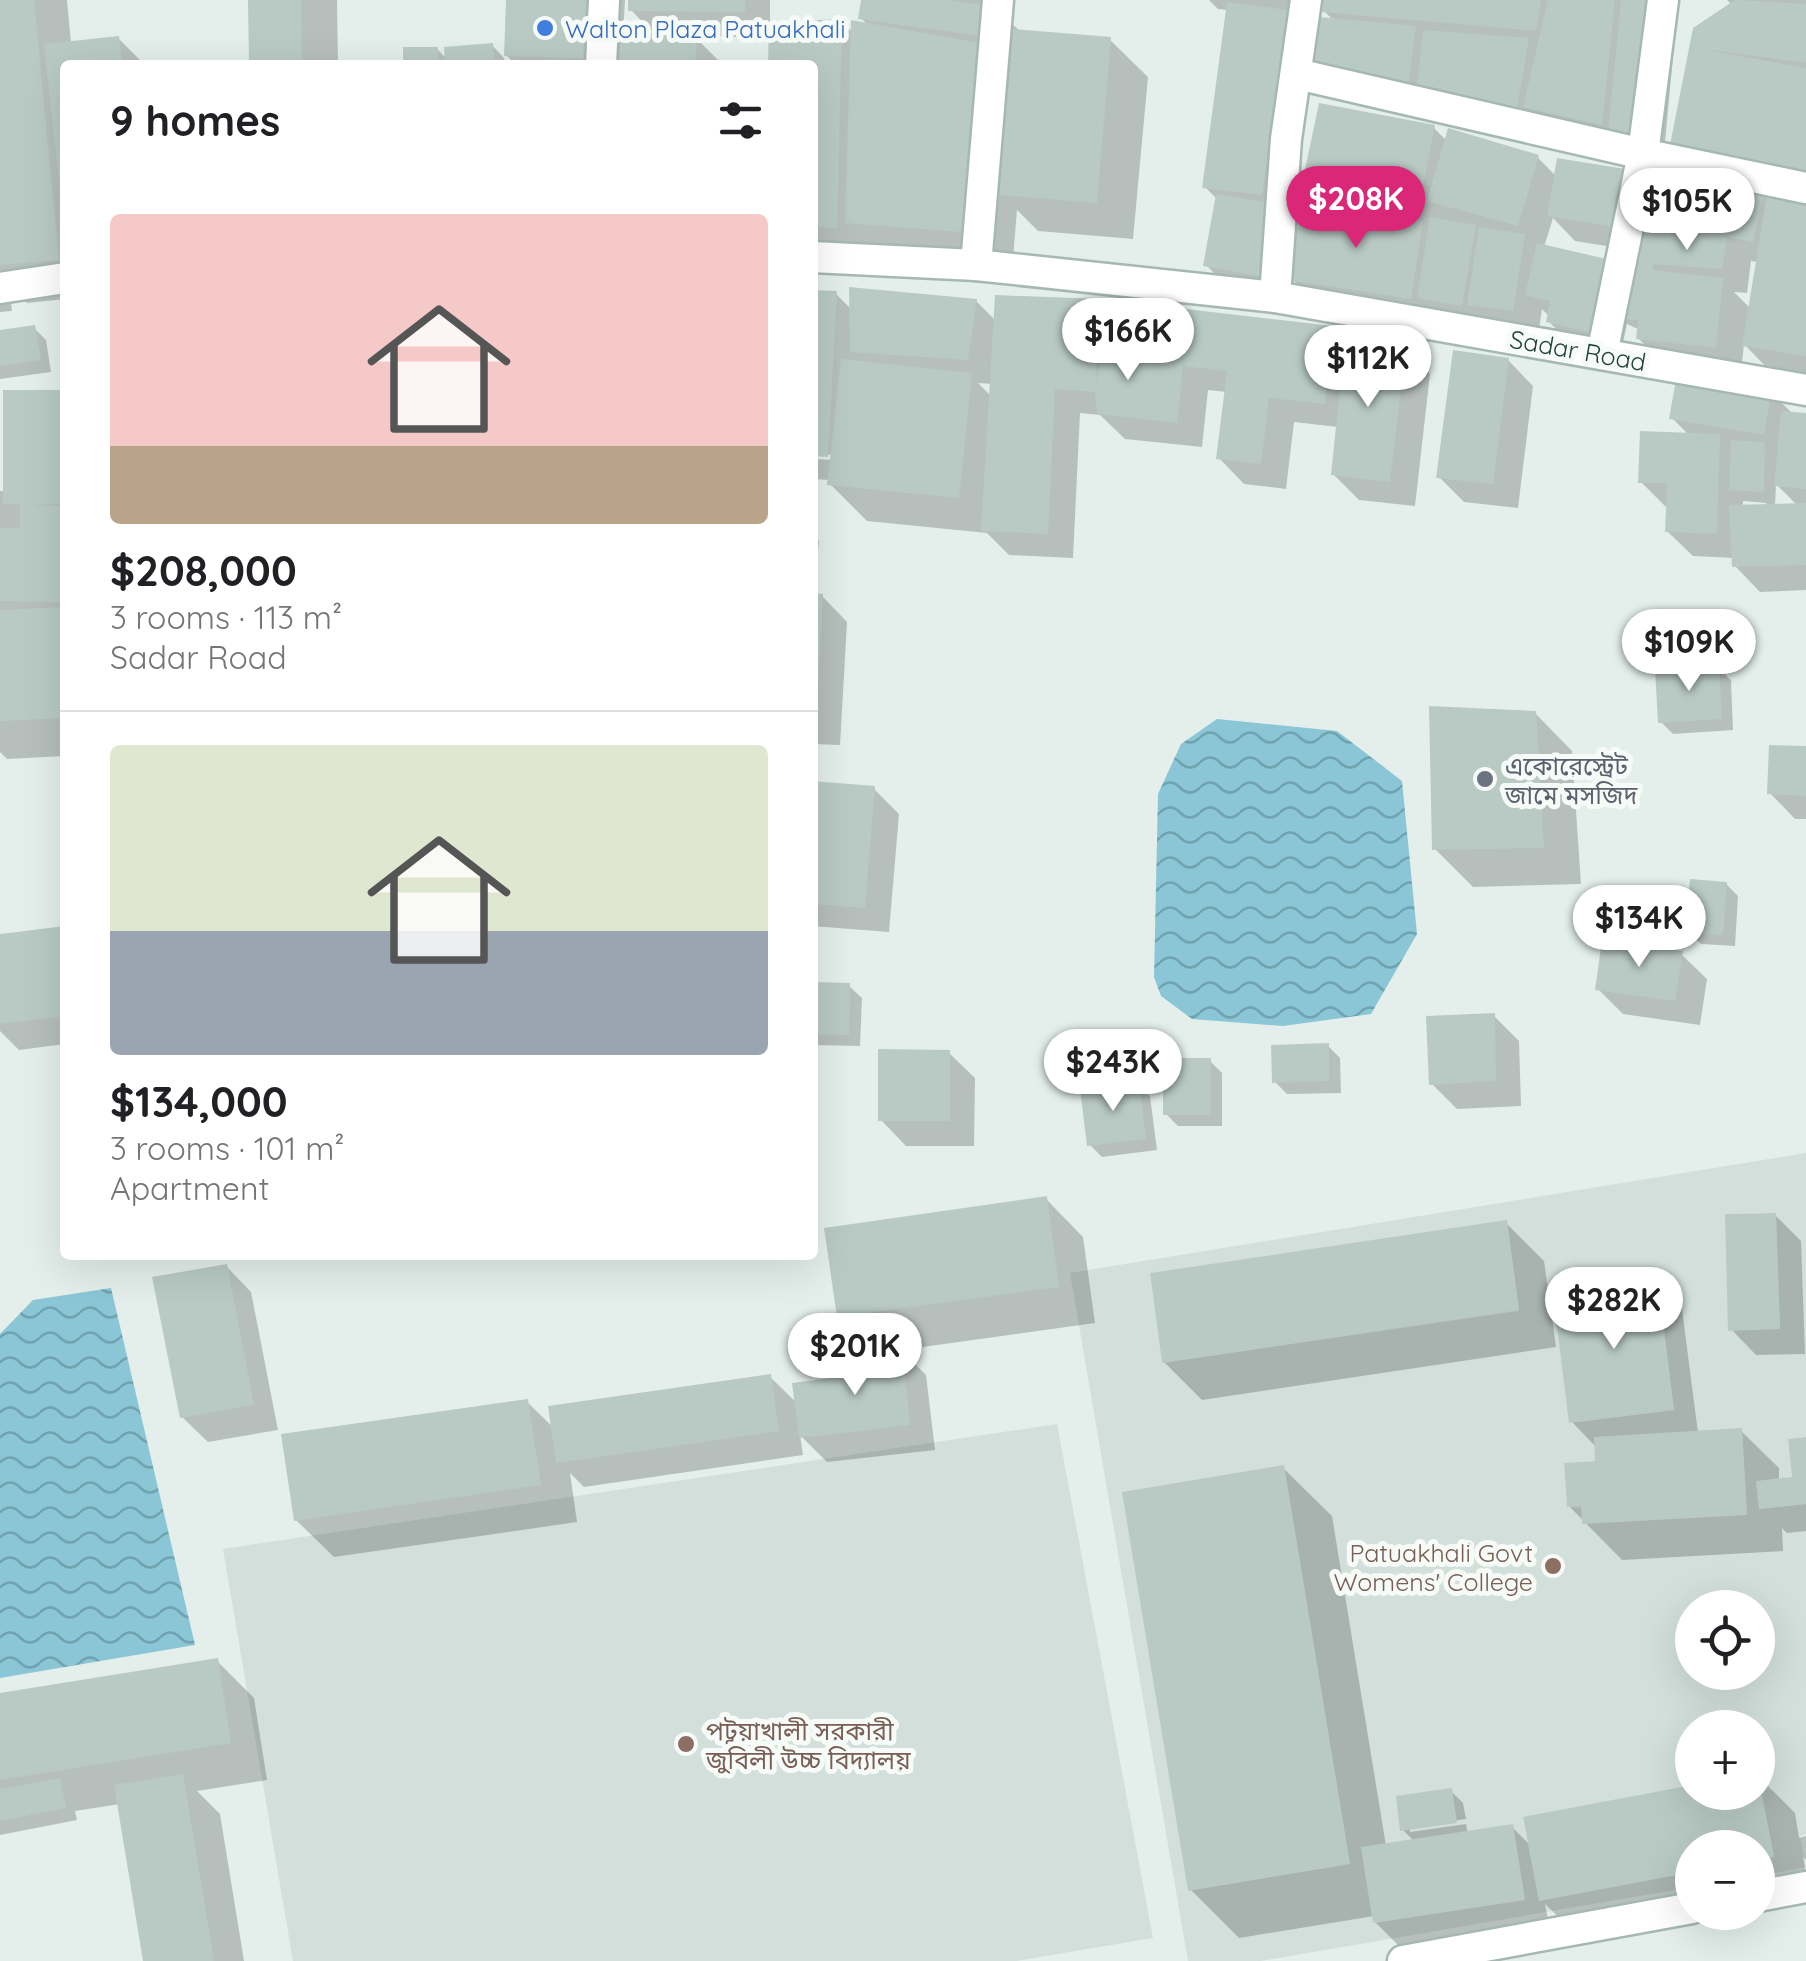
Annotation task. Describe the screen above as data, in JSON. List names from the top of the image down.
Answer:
{
  "streets": {
    "street": ["Sadar Road"]
  },
  "places": [
    "Walton Plaza Patuakhali",
    "একোরেস্ট্রেট জামে মসজিদ",
    "Patuakhali Govt Womens' College",
    "পটুয়াখালী সরকারী জুবিলী উচ্চ বিদ্যালয়"
  ],
  "page": {
    "heading": "9 homes",
    "price": [
      "$208K",
      "$105K",
      "$166K",
      "$112K",
      "$109K",
      "$134K",
      "$243K",
      "$282K",
      "$201K"
    ],
    "list": [
      {
        "name": "$208,000",
        "note": "3 rooms · 113 m² · Sadar Road"
      },
      {
        "name": "$134,000",
        "note": "3 rooms · 101 m² · Apartment"
      }
    ],
    "map_buttons": ["+", "−"]
  }
}
